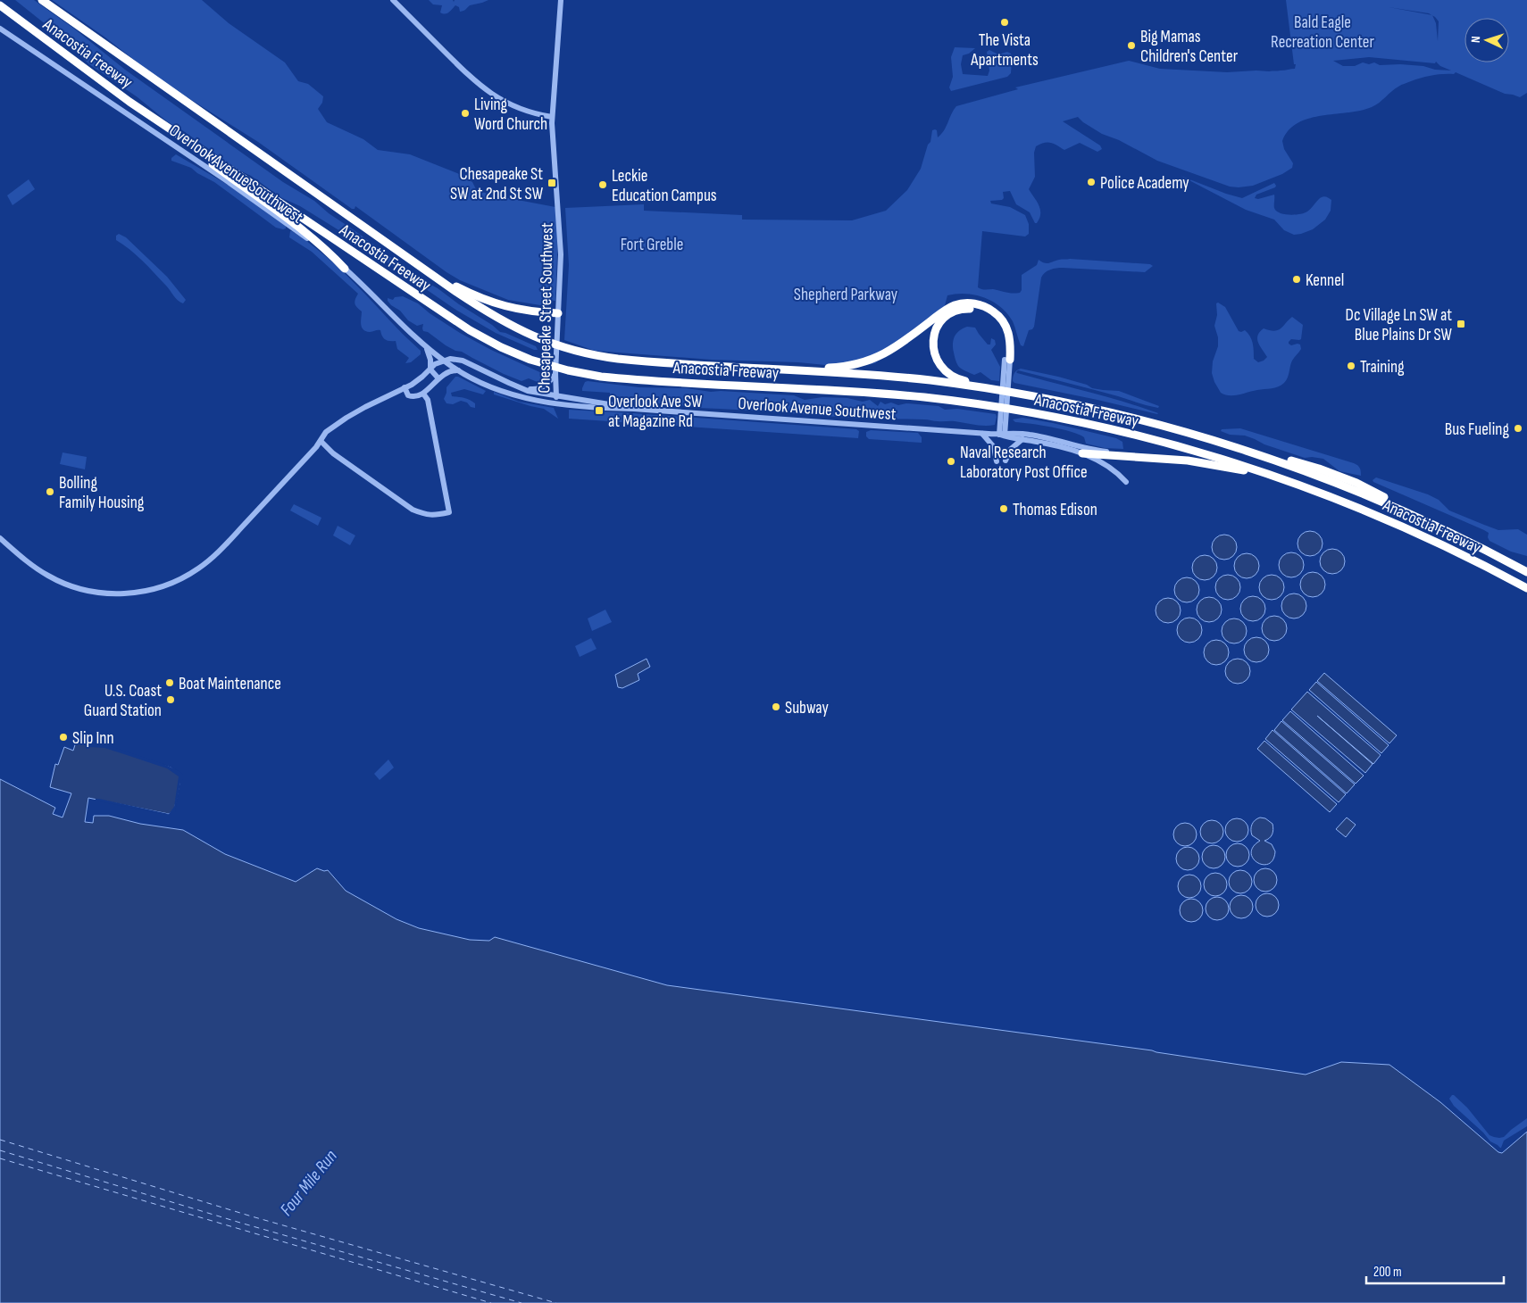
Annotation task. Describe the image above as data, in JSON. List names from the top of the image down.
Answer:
{
  "streets": {
    "highway": ["Anacostia Freeway"],
    "street": ["Overlook Avenue Southwest", "Chesapeake Street Southwest"]
  },
  "crossings": [
    ["Overlook Avenue Southwest", "Chesapeake Street Southwest"]
  ],
  "water": ["Four Mile Run"],
  "parks": ["Bald Eagle Recreation Center", "Fort Greble", "Shepherd Parkway"],
  "places": {
    "other": [
      "The Vista Apartments",
      "Big Mamas Children's Center",
      "Living Word Church",
      "Police Academy",
      "Leckie Education Campus",
      "Kennel",
      "Training",
      "Bus Fueling",
      "Naval Research Laboratory Post Office",
      "Bolling Family Housing",
      "Thomas Edison",
      "Boat Maintenance",
      "U.S. Coast Guard Station",
      "Subway",
      "Slip Inn"
    ],
    "transit": ["Chesapeake St SW at 2nd St SW", "Dc Village Ln SW at Blue Plains Dr SW", "Overlook Ave SW at Magazine Rd"]
  },
  "scale_bar": "200 m",
  "north": "left"
}
